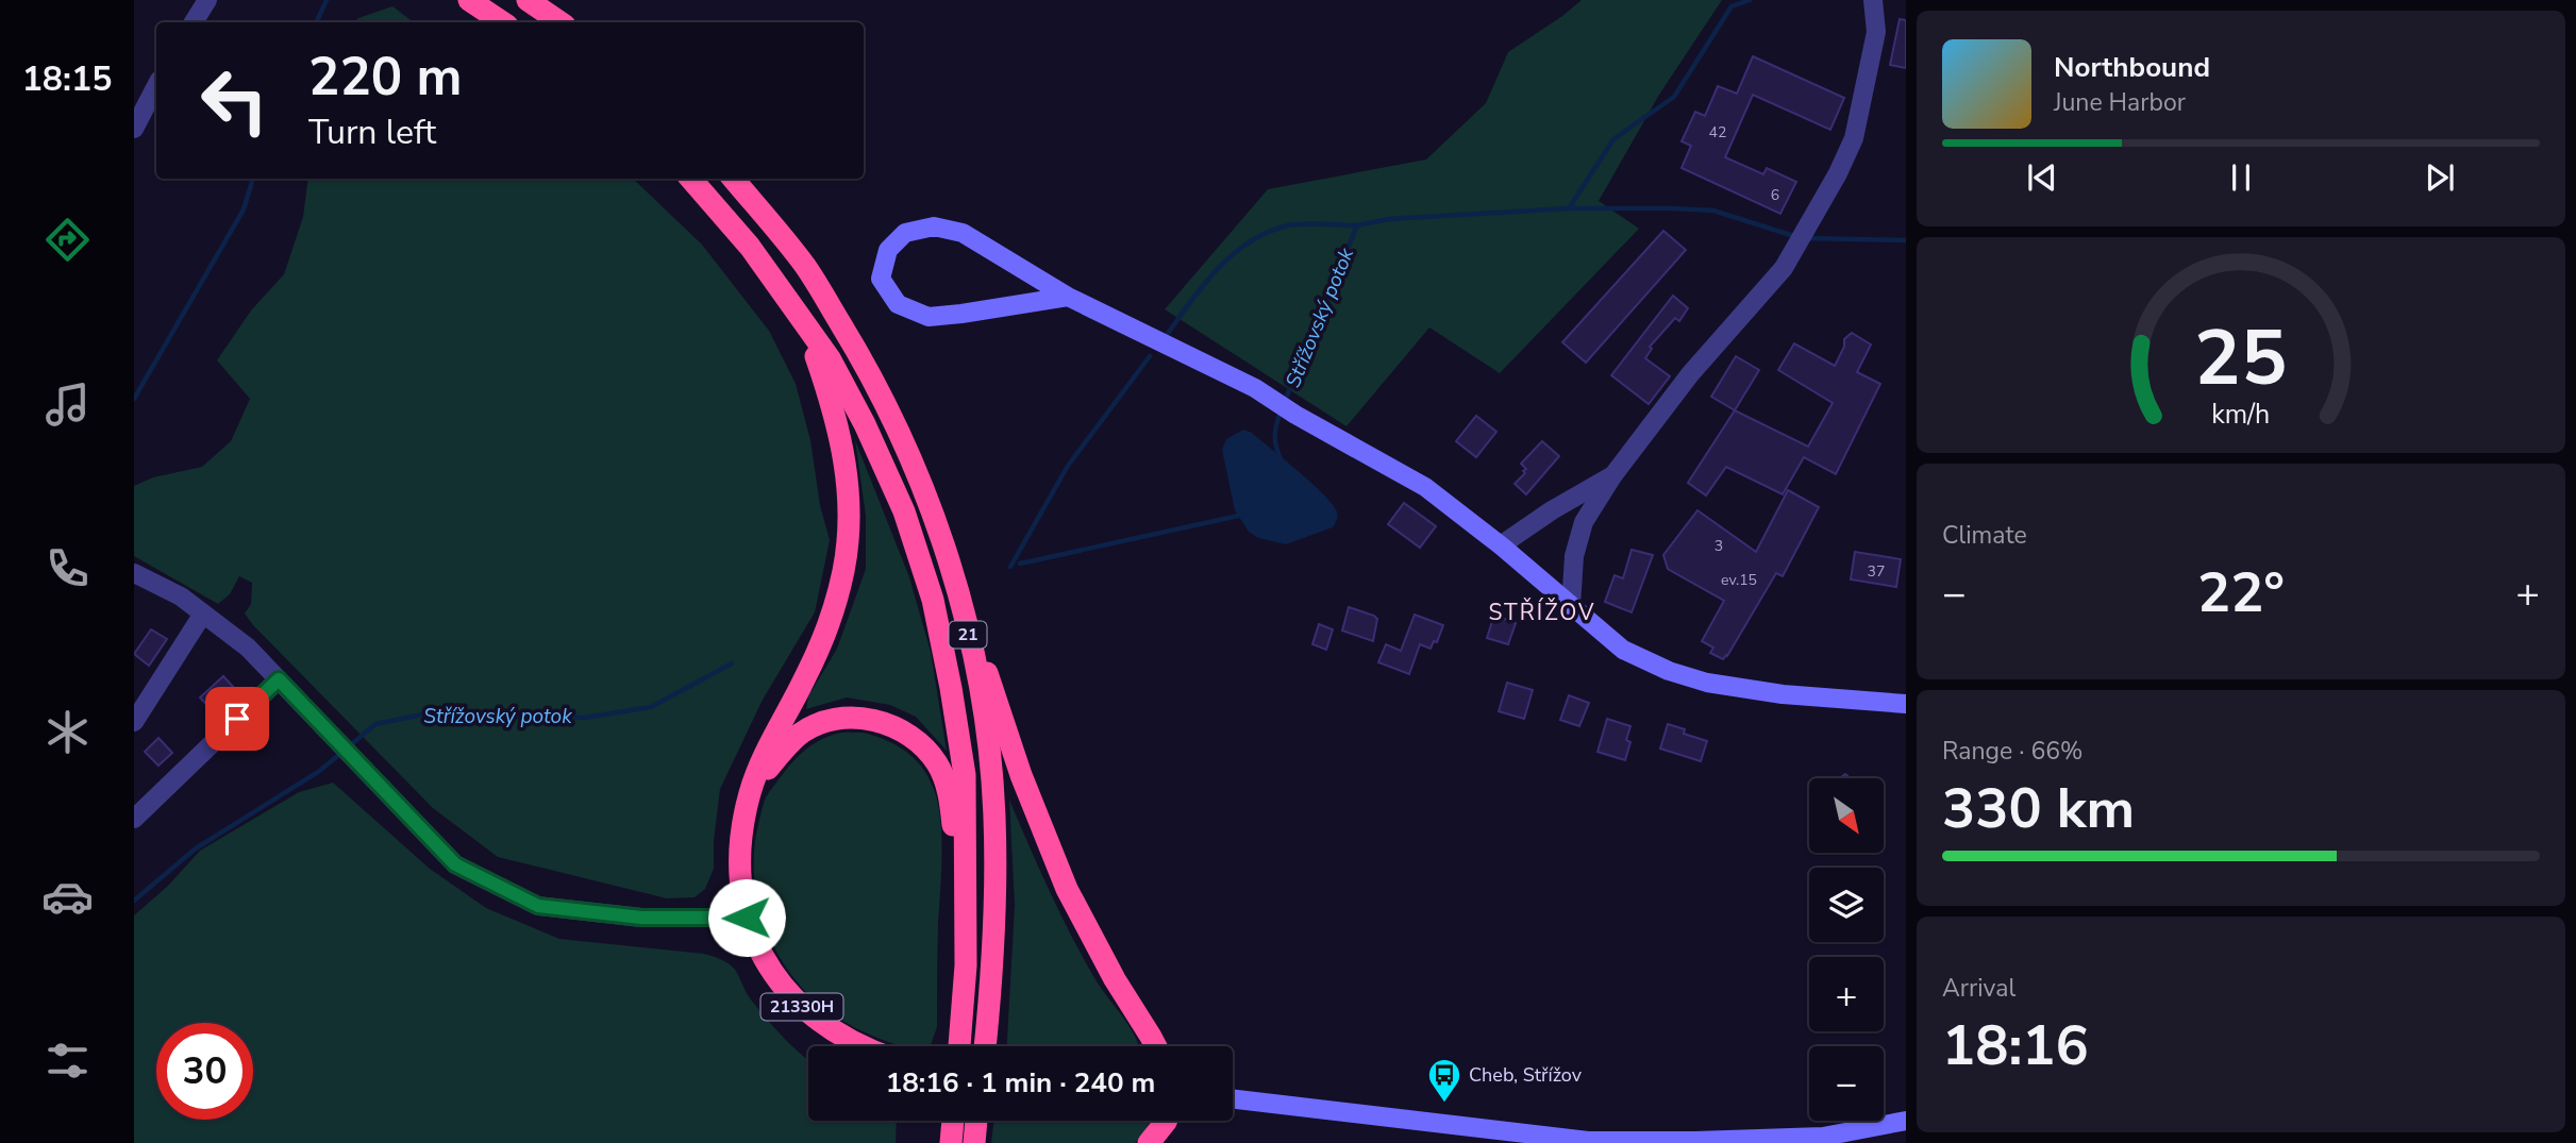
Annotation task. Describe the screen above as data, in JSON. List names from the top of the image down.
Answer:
{
  "streets": {
    "highway": ["21", "21330H"]
  },
  "districts": ["STŘÍŽOV"],
  "water": ["Střížovský potok"],
  "places": {
    "bus stop": ["Cheb, Střížov"]
  },
  "house_numbers": [
    "42",
    "6",
    "3",
    "37",
    "ev.15"
  ],
  "north": "bottom right",
  "page": {
    "tabs": "18:15",
    "turn": ["220 m", "Turn left"],
    "song": ["Northbound", "June Harbor"],
    "tile": [
      "Climate",
      ["Range · 66%", "330 km"],
      ["Arrival", "18:16"]
    ],
    "heat": ["−", "22°", "+"],
    "map_buttons": ["+", "−"],
    "limit": "30",
    "trip": "18:16 · 1 min · 240 m",
    "gauge": ["25", "km/h"]
  }
}
